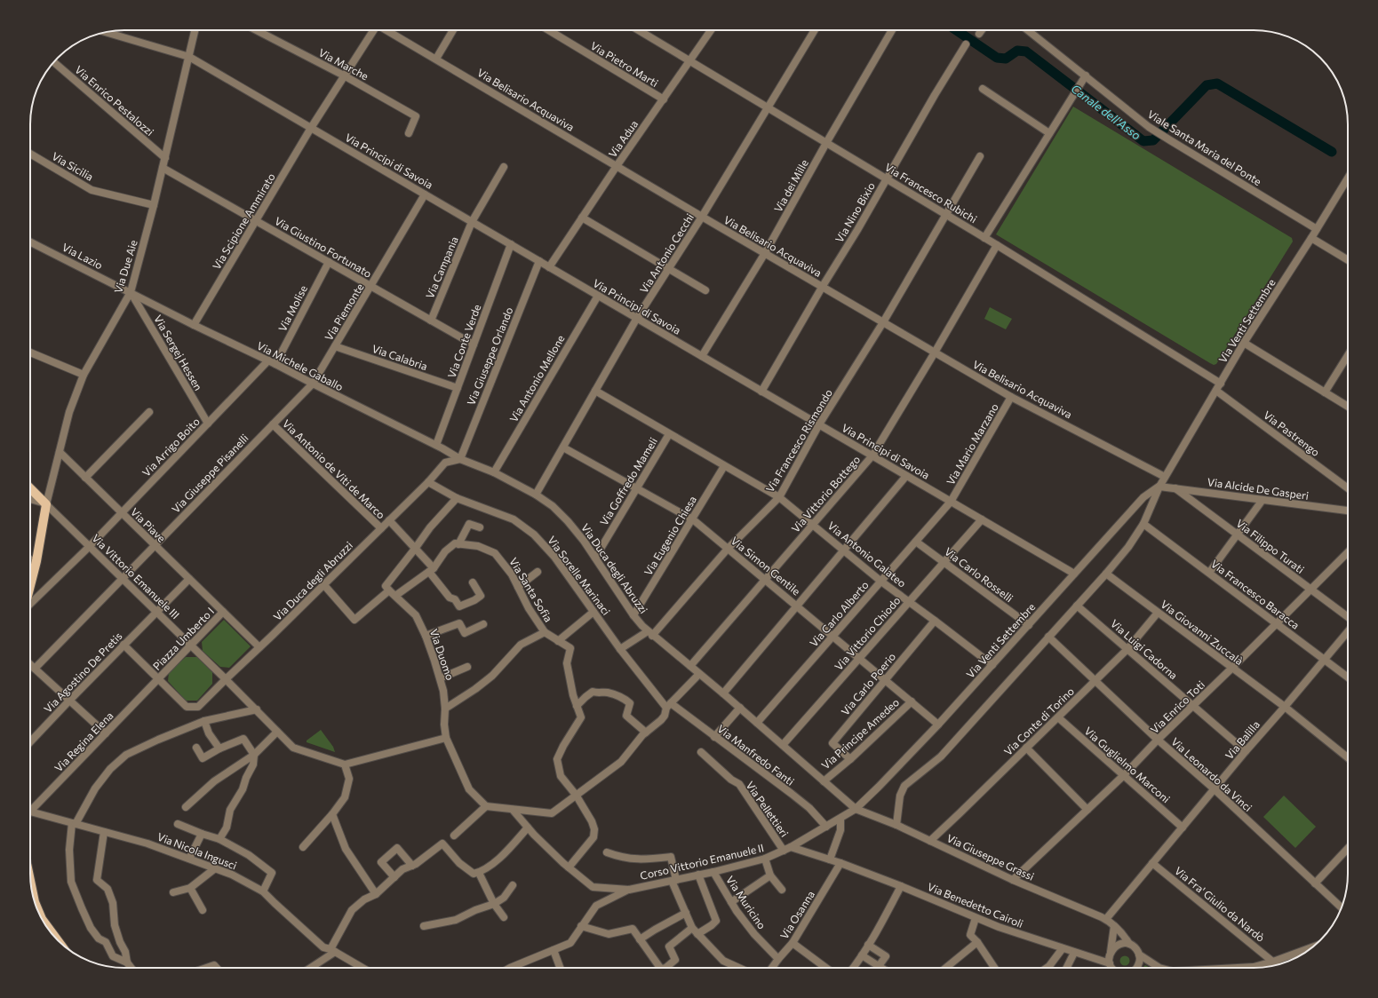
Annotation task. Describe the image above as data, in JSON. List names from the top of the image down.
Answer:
{
  "streets": {
    "street": [
      "Via Marche",
      "Via Pietro Marti",
      "Via Belisario Acquaviva",
      "Via Enrico Pestalozzi",
      "Via Adua",
      "Viale Santa Maria del Ponte",
      "Via Principi di Savoia",
      "Via Sicilia",
      "Via dei Mille",
      "Via Francesco Rubichi",
      "Via Nino Bixio",
      "Via Scipione Ammirato",
      "Via Giustino Fortunato",
      "Via Antonio Cecchi",
      "Via Lazio",
      "Via Due Aie",
      "Via Campania",
      "Via Molise",
      "Via Piemonte",
      "Via Venti Settembre",
      "Via Conte Verde",
      "Via Sergej Hessen",
      "Via Giuseppe Orlando",
      "Via Calabria",
      "Via Michele Gaballo",
      "Via Antonio Mellone",
      "Via Pastrengo",
      "Via Francesco Rismondo",
      "Via Mario Marzano",
      "Via Arrigo Boito",
      "Via Antonio de Viti de Marco",
      "Via Giuseppe Pisanelli",
      "Via Goffredo Mameli",
      "Via Alcide De Gasperi",
      "Via Vittorio Bottego",
      "Via Piave",
      "Via Eugenio Chiesa",
      "Via Filippo Turati",
      "Via Antonio Galateo",
      "Via Simon Gentile",
      "Via Duca degli Abruzzi",
      "Via Carlo Rosselli",
      "Via Sorelle Marinaci",
      "Via Vittorio Emanuele III",
      "Via Santa Sofia",
      "Via Francesco Baracca",
      "Via Carlo Alberto",
      "Via Giovanni Zuccalà",
      "Via Vittorio Chiodo",
      "Piazza Umberto I",
      "Via Luigi Cadorna",
      "Via Duomo",
      "Via Agostino De Pretis",
      "Via Carlo Poerio",
      "Via Enrico Toti",
      "Via Conte di Torino",
      "Via Principe Amedeo",
      "Via Balilla",
      "Via Regina Elena",
      "Via Manfredo Fanti",
      "Via Guglielmo Marconi",
      "Via Leonardo da Vinci",
      "Via Pellettieri",
      "Via Nicola Ingusci",
      "Via Giuseppe Grassi",
      "Corso Vittorio Emanuele II",
      "Via Muricino",
      "Via Fra' Giulio da Nardò",
      "Via Benedetto Cairoli",
      "Via Osanna"
    ]
  },
  "crossings": [
    ["Via Marche", "Via Scipione Ammirato"],
    ["Via Pietro Marti", "Via Adua"],
    ["Via Belisario Acquaviva", "Via Adua"],
    ["Via Belisario Acquaviva", "Via dei Mille"],
    ["Via Belisario Acquaviva", "Via Nino Bixio"],
    ["Via Belisario Acquaviva", "Via Antonio Cecchi"],
    ["Via Belisario Acquaviva", "Via Venti Settembre"],
    ["Via Belisario Acquaviva", "Via Francesco Rismondo"],
    ["Via Belisario Acquaviva", "Via Mario Marzano"],
    ["Via Belisario Acquaviva", "Via Vittorio Bottego"],
    ["Via Enrico Pestalozzi", "Via Due Aie"],
    ["Via Adua", "Via Principi di Savoia"],
    ["Via Adua", "Via Francesco Rubichi"],
    ["Viale Santa Maria del Ponte", "Via Venti Settembre"],
    ["Via Principi di Savoia", "Via dei Mille"],
    ["Via Principi di Savoia", "Via Nino Bixio"],
    ["Via Principi di Savoia", "Via Scipione Ammirato"],
    ["Via Principi di Savoia", "Via Antonio Cecchi"],
    ["Via Principi di Savoia", "Via Due Aie"],
    ["Via Principi di Savoia", "Via Campania"],
    ["Via Principi di Savoia", "Via Piemonte"],
    ["Via Principi di Savoia", "Via Venti Settembre"],
    ["Via Principi di Savoia", "Via Conte Verde"],
    ["Via Principi di Savoia", "Via Giuseppe Orlando"],
    ["Via Principi di Savoia", "Via Antonio Mellone"],
    ["Via Principi di Savoia", "Via Francesco Rismondo"],
    ["Via Principi di Savoia", "Via Mario Marzano"],
    ["Via Principi di Savoia", "Via Vittorio Bottego"],
    ["Via Principi di Savoia", "Via Carlo Alberto"],
    ["Via Principi di Savoia", "Via Vittorio Chiodo"],
    ["Via Sicilia", "Via Due Aie"],
    ["Via dei Mille", "Via Francesco Rubichi"],
    ["Via Francesco Rubichi", "Via Nino Bixio"],
    ["Via Francesco Rubichi", "Via Antonio Cecchi"],
    ["Via Francesco Rubichi", "Via Venti Settembre"],
    ["Via Francesco Rubichi", "Via Francesco Rismondo"],
    ["Via Francesco Rubichi", "Via Vittorio Bottego"],
    ["Via Scipione Ammirato", "Via Giustino Fortunato"],
    ["Via Scipione Ammirato", "Via Michele Gaballo"],
    ["Via Giustino Fortunato", "Via Due Aie"],
    ["Via Giustino Fortunato", "Via Campania"],
    ["Via Giustino Fortunato", "Via Molise"],
    ["Via Giustino Fortunato", "Via Piemonte"],
    ["Via Giustino Fortunato", "Via Conte Verde"],
    ["Via Antonio Cecchi", "Via Antonio Galateo"],
    ["Via Antonio Cecchi", "Via Simon Gentile"],
    ["Via Antonio Cecchi", "Via Duca degli Abruzzi"],
    ["Via Lazio", "Via Due Aie"],
    ["Via Lazio", "Via Sergej Hessen"],
    ["Via Lazio", "Via Michele Gaballo"],
    ["Via Due Aie", "Via Sergej Hessen"],
    ["Via Due Aie", "Via Michele Gaballo"],
    ["Via Due Aie", "Via Piave"],
    ["Via Due Aie", "Via Vittorio Emanuele III"],
    ["Via Molise", "Via Michele Gaballo"],
    ["Via Piemonte", "Via Calabria"],
    ["Via Piemonte", "Via Michele Gaballo"],
    ["Via Piemonte", "Via Giuseppe Pisanelli"],
    ["Via Venti Settembre", "Via Pastrengo"],
    ["Via Venti Settembre", "Via Alcide De Gasperi"],
    ["Via Venti Settembre", "Via Antonio Galateo"],
    ["Via Venti Settembre", "Via Simon Gentile"],
    ["Via Venti Settembre", "Via Duca degli Abruzzi"],
    ["Via Venti Settembre", "Via Carlo Rosselli"],
    ["Via Venti Settembre", "Via Francesco Baracca"],
    ["Via Venti Settembre", "Via Giovanni Zuccalà"],
    ["Via Venti Settembre", "Via Luigi Cadorna"],
    ["Via Venti Settembre", "Via Manfredo Fanti"],
    ["Via Venti Settembre", "Via Leonardo da Vinci"],
    ["Via Venti Settembre", "Via Giuseppe Grassi"],
    ["Via Venti Settembre", "Corso Vittorio Emanuele II"],
    ["Via Conte Verde", "Via Calabria"],
    ["Via Conte Verde", "Via Michele Gaballo"],
    ["Via Sergej Hessen", "Via Michele Gaballo"],
    ["Via Sergej Hessen", "Via Arrigo Boito"],
    ["Via Giuseppe Orlando", "Via Michele Gaballo"],
    ["Via Giuseppe Orlando", "Via Duca degli Abruzzi"],
    ["Via Michele Gaballo", "Via Arrigo Boito"],
    ["Via Michele Gaballo", "Via Giuseppe Pisanelli"],
    ["Via Michele Gaballo", "Via Duca degli Abruzzi"],
    ["Via Antonio Mellone", "Via Duca degli Abruzzi"],
    ["Via Francesco Rismondo", "Via Antonio Galateo"],
    ["Via Francesco Rismondo", "Via Simon Gentile"],
    ["Via Francesco Rismondo", "Via Duca degli Abruzzi"],
    ["Via Francesco Rismondo", "Via Sorelle Marinaci"],
    ["Via Mario Marzano", "Via Carlo Alberto"],
    ["Via Arrigo Boito", "Via Piave"],
    ["Via Arrigo Boito", "Via Vittorio Emanuele III"],
    ["Via Antonio de Viti de Marco", "Via Giuseppe Pisanelli"],
    ["Via Antonio de Viti de Marco", "Via Duca degli Abruzzi"],
    ["Via Giuseppe Pisanelli", "Via Piave"],
    ["Via Giuseppe Pisanelli", "Via Vittorio Emanuele III"],
    ["Via Goffredo Mameli", "Via Antonio Galateo"],
    ["Via Goffredo Mameli", "Via Simon Gentile"],
    ["Via Goffredo Mameli", "Via Duca degli Abruzzi"],
    ["Via Alcide De Gasperi", "Via Filippo Turati"],
    ["Via Vittorio Bottego", "Via Antonio Galateo"],
    ["Via Vittorio Bottego", "Via Simon Gentile"],
    ["Via Vittorio Bottego", "Via Duca degli Abruzzi"],
    ["Via Piave", "Piazza Umberto I"],
    ["Via Piave", "Via Agostino De Pretis"],
    ["Via Eugenio Chiesa", "Via Antonio Galateo"],
    ["Via Eugenio Chiesa", "Via Simon Gentile"],
    ["Via Eugenio Chiesa", "Via Duca degli Abruzzi"],
    ["Via Filippo Turati", "Via Enrico Toti"],
    ["Via Antonio Galateo", "Via Carlo Alberto"],
    ["Via Antonio Galateo", "Via Vittorio Chiodo"],
    ["Via Antonio Galateo", "Via Carlo Poerio"],
    ["Via Simon Gentile", "Via Carlo Alberto"],
    ["Via Simon Gentile", "Via Vittorio Chiodo"],
    ["Via Simon Gentile", "Via Carlo Poerio"],
    ["Via Simon Gentile", "Via Principe Amedeo"],
    ["Via Duca degli Abruzzi", "Via Sorelle Marinaci"],
    ["Via Duca degli Abruzzi", "Via Carlo Alberto"],
    ["Via Duca degli Abruzzi", "Via Vittorio Chiodo"],
    ["Via Duca degli Abruzzi", "Piazza Umberto I"],
    ["Via Duca degli Abruzzi", "Via Principe Amedeo"],
    ["Via Duca degli Abruzzi", "Via Giuseppe Grassi"],
    ["Via Carlo Rosselli", "Via Carlo Alberto"],
    ["Via Carlo Rosselli", "Via Vittorio Chiodo"],
    ["Via Sorelle Marinaci", "Via Manfredo Fanti"],
    ["Via Vittorio Emanuele III", "Piazza Umberto I"],
    ["Via Vittorio Emanuele III", "Via Agostino De Pretis"],
    ["Via Francesco Baracca", "Via Enrico Toti"],
    ["Via Francesco Baracca", "Via Balilla"],
    ["Via Giovanni Zuccalà", "Via Enrico Toti"],
    ["Via Giovanni Zuccalà", "Via Conte di Torino"],
    ["Via Giovanni Zuccalà", "Via Balilla"],
    ["Piazza Umberto I", "Via Regina Elena"],
    ["Via Luigi Cadorna", "Via Enrico Toti"],
    ["Via Luigi Cadorna", "Via Conte di Torino"],
    ["Via Luigi Cadorna", "Via Balilla"],
    ["Via Carlo Poerio", "Via Principe Amedeo"],
    ["Via Enrico Toti", "Via Guglielmo Marconi"],
    ["Via Enrico Toti", "Via Leonardo da Vinci"],
    ["Via Enrico Toti", "Via Giuseppe Grassi"],
    ["Via Conte di Torino", "Via Guglielmo Marconi"],
    ["Via Conte di Torino", "Via Leonardo da Vinci"],
    ["Via Conte di Torino", "Via Giuseppe Grassi"],
    ["Via Balilla", "Via Guglielmo Marconi"],
    ["Via Balilla", "Via Leonardo da Vinci"],
    ["Via Balilla", "Via Giuseppe Grassi"],
    ["Via Balilla", "Via Fra' Giulio da Nardò"],
    ["Via Regina Elena", "Via Nicola Ingusci"],
    ["Via Manfredo Fanti", "Corso Vittorio Emanuele II"],
    ["Via Pellettieri", "Corso Vittorio Emanuele II"],
    ["Corso Vittorio Emanuele II", "Via Muricino"],
    ["Corso Vittorio Emanuele II", "Via Benedetto Cairoli"],
    ["Via Muricino", "Via Osanna"],
    ["Via Benedetto Cairoli", "Via Osanna"]
  ],
  "water": ["Canale dell'Asso"]
}
